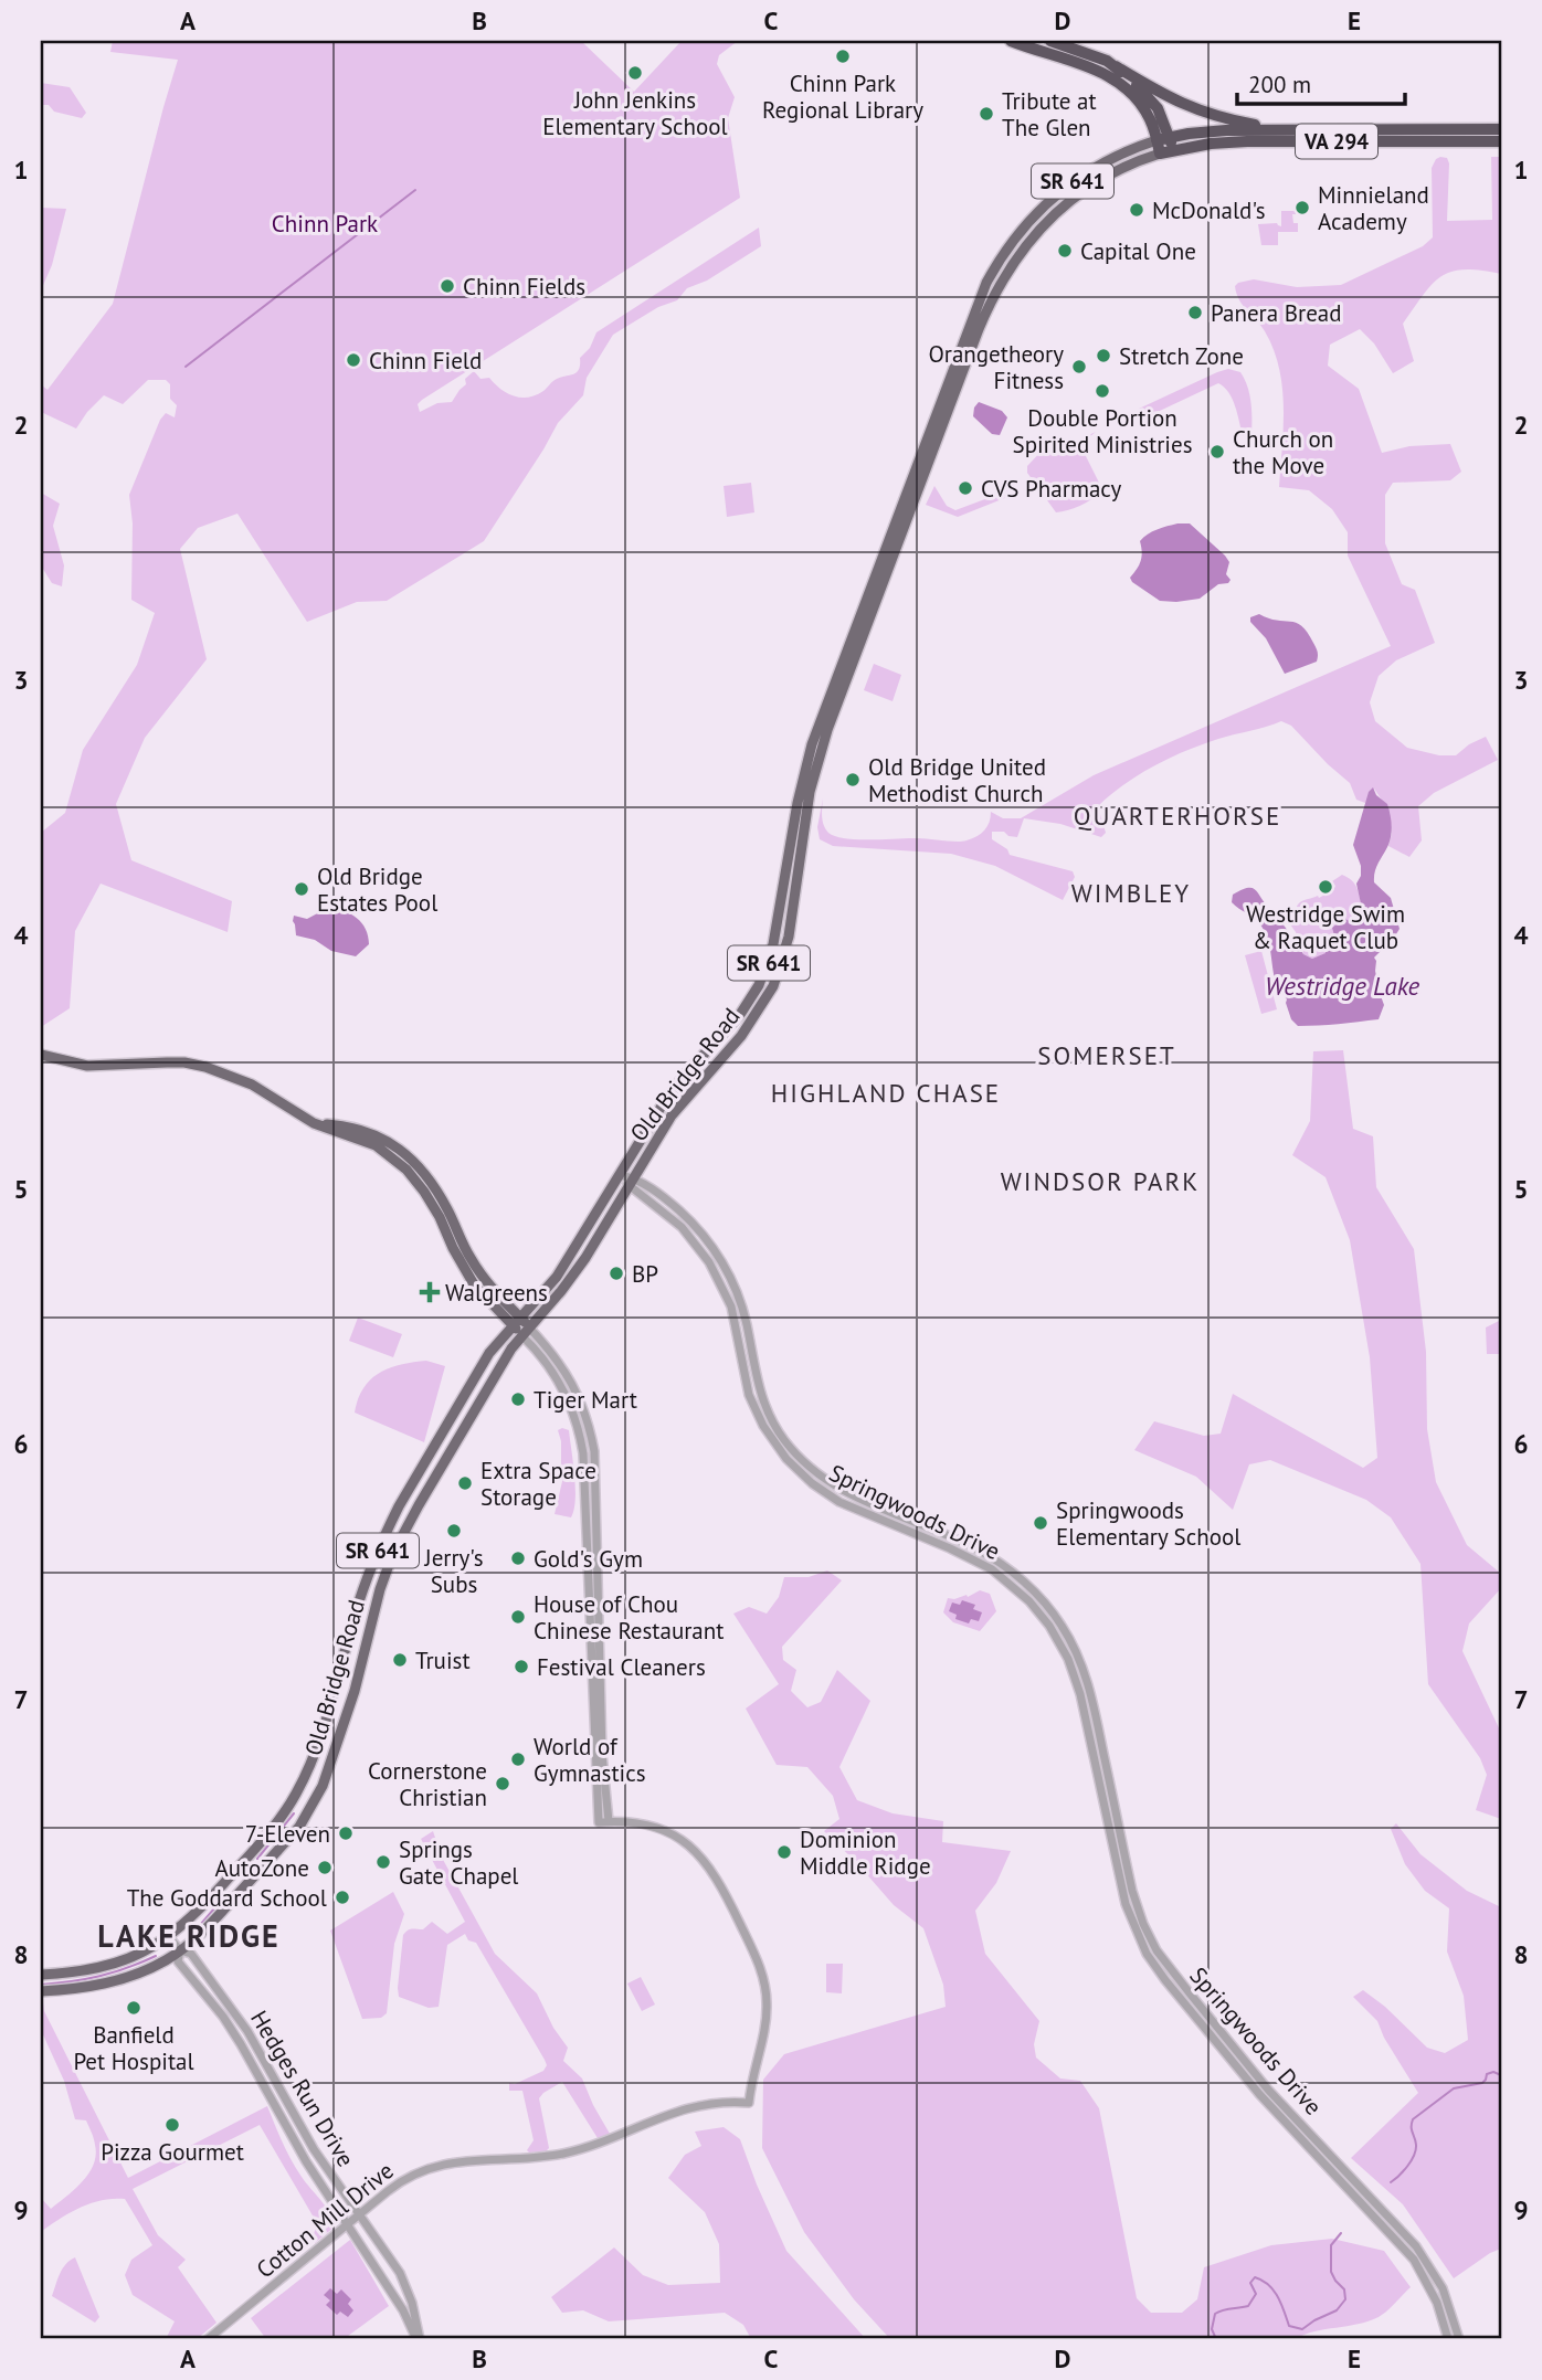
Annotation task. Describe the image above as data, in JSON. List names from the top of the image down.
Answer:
{
  "streets": {
    "highway": ["VA 294"],
    "main road": ["SR 641", "Old Bridge Road"],
    "street": ["Springwoods Drive", "Hedges Run Drive", "Cotton Mill Drive"]
  },
  "crossings": [
    ["VA 294", "Old Bridge Road"],
    ["Old Bridge Road", "Springwoods Drive"],
    ["Old Bridge Road", "Hedges Run Drive"],
    ["Hedges Run Drive", "Cotton Mill Drive"]
  ],
  "districts": [
    "QUARTERHORSE",
    "WIMBLEY",
    "SOMERSET",
    "HIGHLAND CHASE",
    "WINDSOR PARK",
    "LAKE RIDGE"
  ],
  "water": ["Westridge Lake"],
  "parks": ["Chinn Park"],
  "places": {
    "other": [
      "Chinn Park Regional Library",
      "John Jenkins Elementary School",
      "Tribute at The Glen",
      "Minnieland Academy",
      "McDonald's",
      "Capital One",
      "Chinn Fields",
      "Panera Bread",
      "Stretch Zone",
      "Chinn Field",
      "Orangetheory Fitness",
      "Double Portion Spirited Ministries",
      "Church on the Move",
      "CVS Pharmacy",
      "Old Bridge United Methodist Church",
      "Westridge Swim & Raquet Club",
      "Old Bridge Estates Pool",
      "BP",
      "Tiger Mart",
      "Extra Space Storage",
      "Springwoods Elementary School",
      "Jerry's Subs",
      "Gold's Gym",
      "House of Chou Chinese Restaurant",
      "Truist",
      "Festival Cleaners",
      "World of Gymnastics",
      "Cornerstone Christian",
      "7-Eleven",
      "Dominion Middle Ridge",
      "Springs Gate Chapel",
      "AutoZone",
      "The Goddard School",
      "Banfield Pet Hospital",
      "Pizza Gourmet"
    ],
    "health": ["Walgreens"]
  },
  "scale_bar": "200 m",
  "grid": {
    "columns": [
      "A",
      "B",
      "C",
      "D",
      "E"
    ],
    "rows": [
      "1",
      "2",
      "3",
      "4",
      "5",
      "6",
      "7",
      "8",
      "9"
    ]
  }
}
